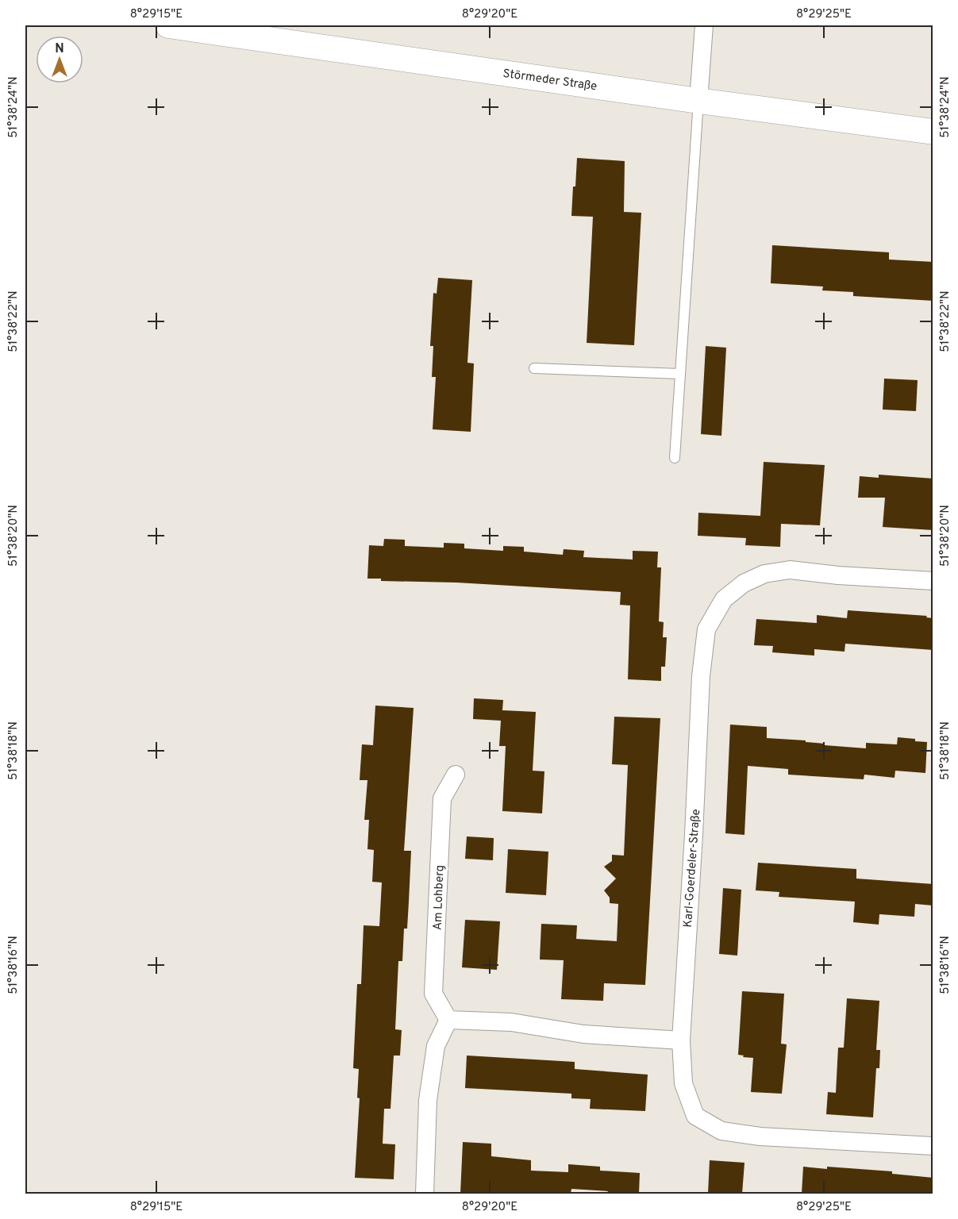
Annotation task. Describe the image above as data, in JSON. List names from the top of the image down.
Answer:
{
  "streets": {
    "main road": ["Störmeder Straße"],
    "street": ["Karl-Goerdeler-Straße", "Am Lohberg"]
  },
  "north": "top",
  "coordinates": [
    "8°29'15\"E",
    "8°29'20\"E",
    "8°29'25\"E",
    "51°38'24\"N",
    "51°38'22\"N",
    "51°38'20\"N",
    "51°38'18\"N",
    "51°38'16\"N"
  ]
}
